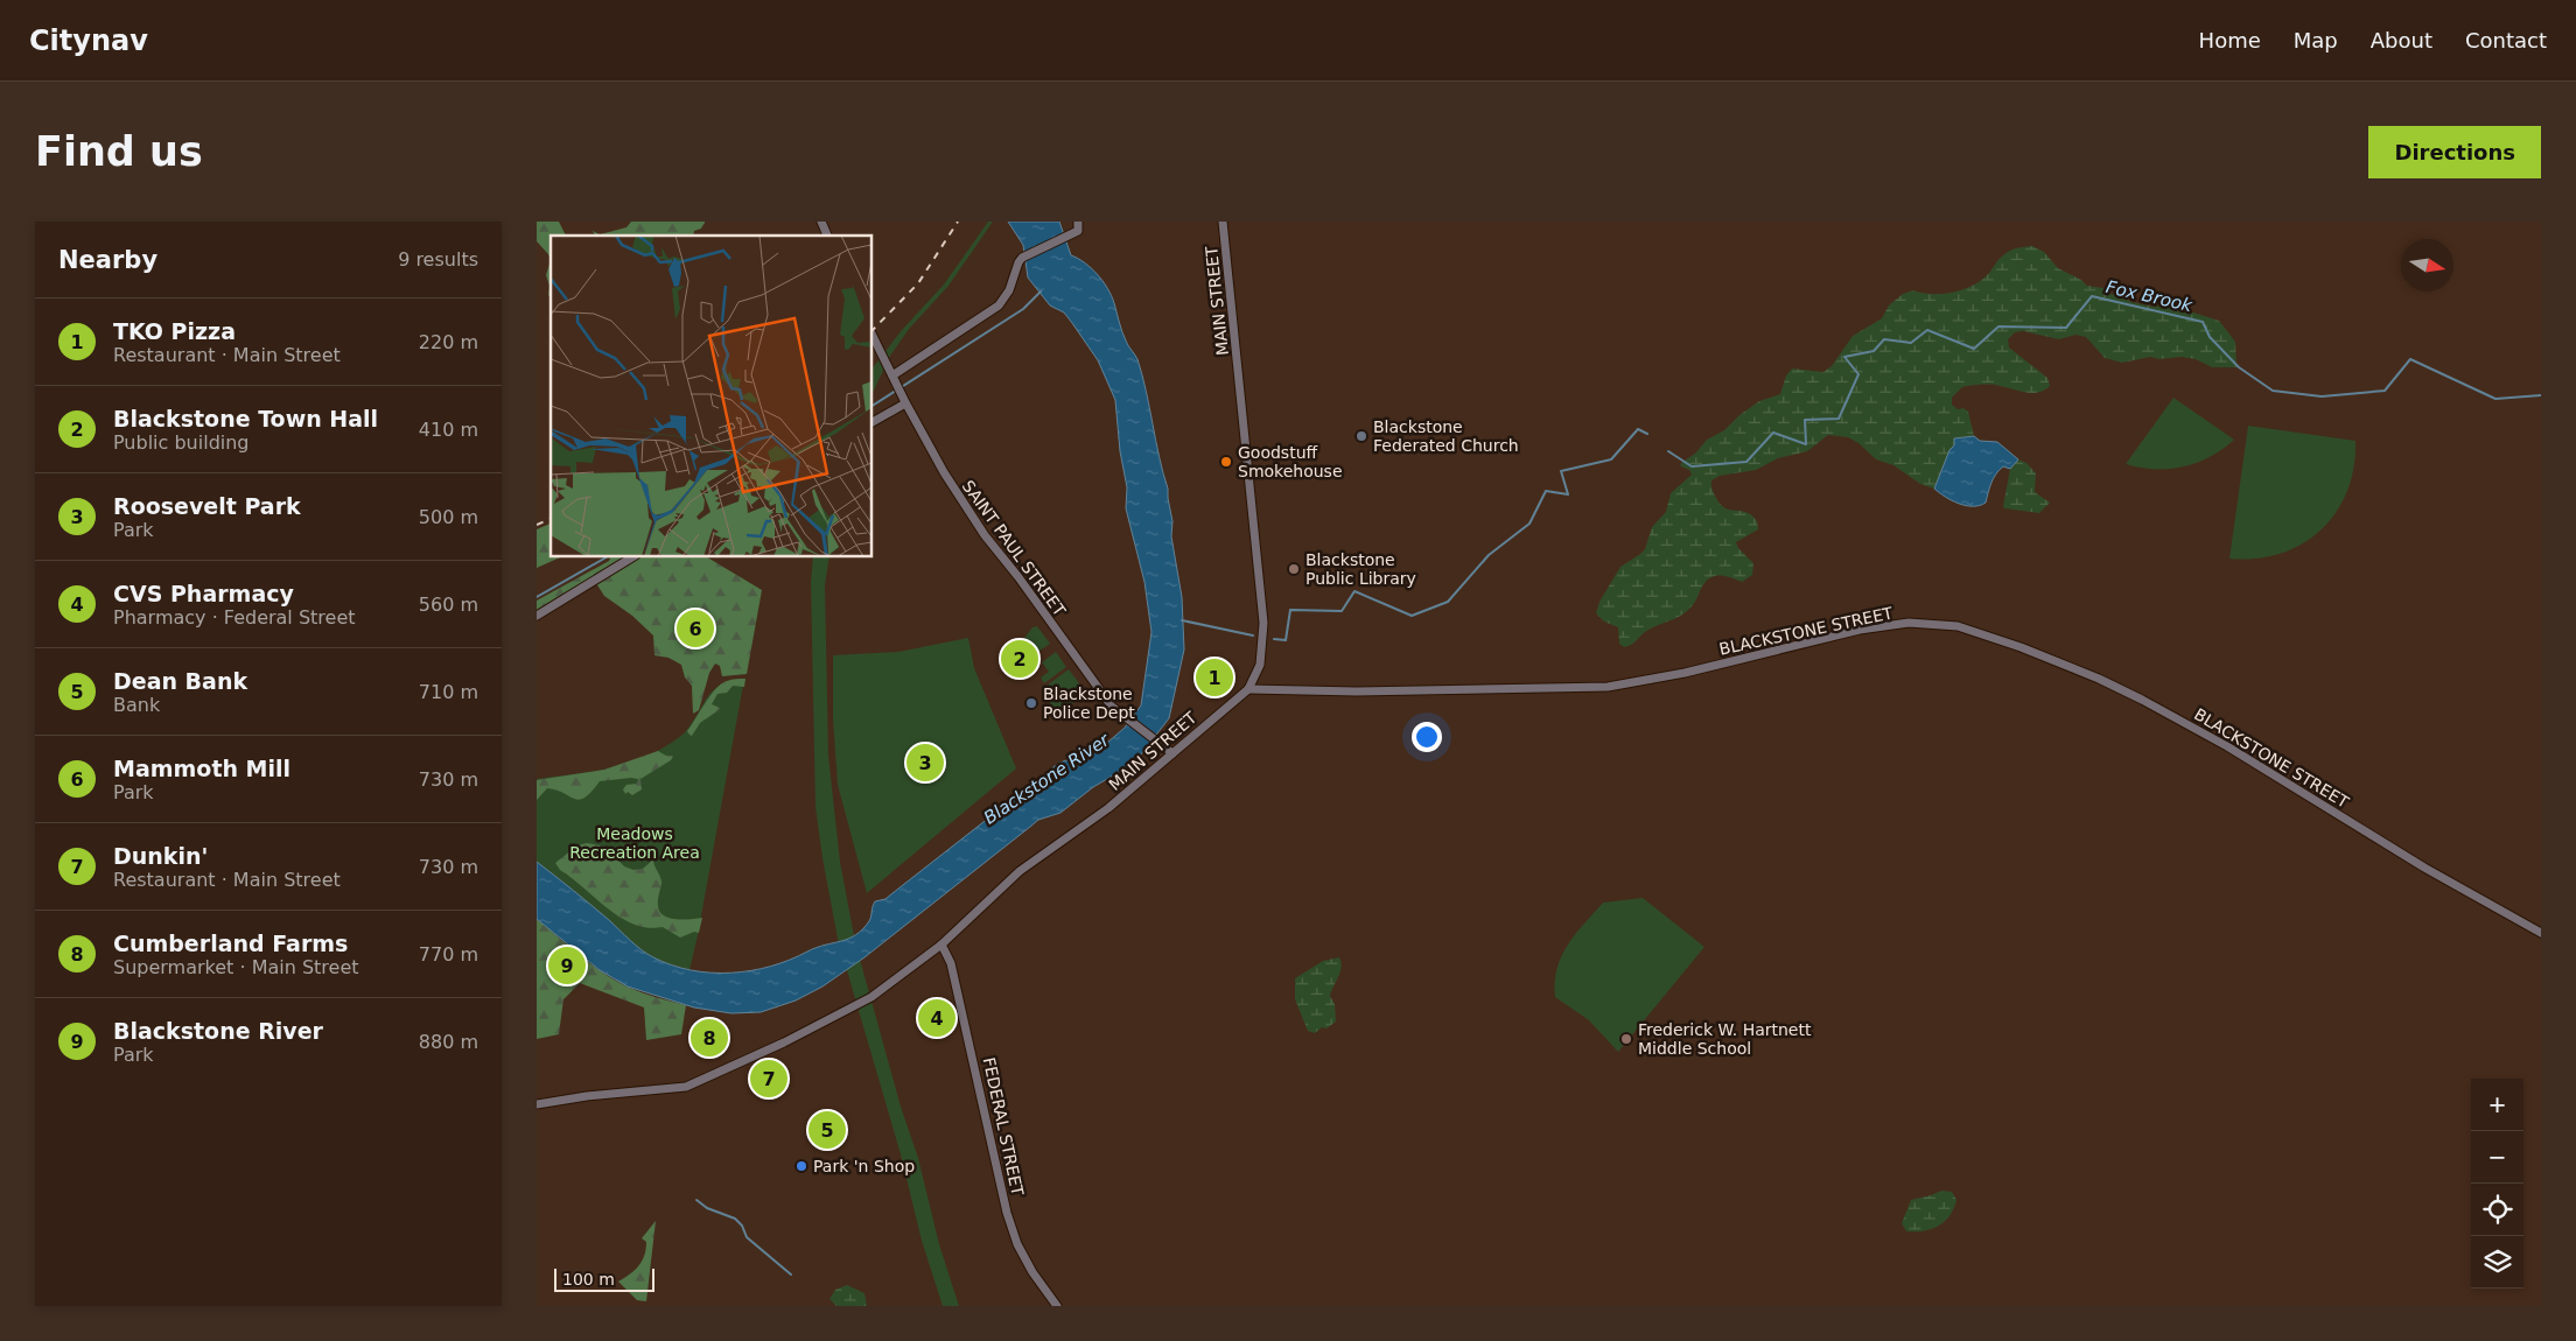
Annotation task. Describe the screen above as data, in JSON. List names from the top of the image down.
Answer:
{
  "streets": {
    "main road": [
      "MAIN STREET",
      "SAINT PAUL STREET",
      "BLACKSTONE STREET",
      "FEDERAL STREET"
    ]
  },
  "crossings": [
    ["MAIN STREET", "SAINT PAUL STREET"],
    ["MAIN STREET", "BLACKSTONE STREET"],
    ["MAIN STREET", "FEDERAL STREET"]
  ],
  "water": ["Fox Brook", "Blackstone River"],
  "parks": ["Meadows Recreation Area"],
  "places": [
    "Blackstone Federated Church",
    "Goodstuff Smokehouse",
    "Blackstone Public Library",
    "Blackstone Police Dept",
    "Frederick W. Hartnett Middle School",
    "Park 'n Shop"
  ],
  "scale_bar": "100 m",
  "north": "right",
  "page": {
    "header": "Citynav",
    "nav": [
      "Home",
      "Map",
      "About",
      "Contact"
    ],
    "buttons": "Directions",
    "title": "Find us",
    "heading": ["Nearby", "9 results"],
    "list": [
      {
        "mark": "1",
        "name": "TKO Pizza",
        "note": "Restaurant · Main Street",
        "value": "220 m"
      },
      {
        "mark": "2",
        "name": "Blackstone Town Hall",
        "note": "Public building",
        "value": "410 m"
      },
      {
        "mark": "3",
        "name": "Roosevelt Park",
        "note": "Park",
        "value": "500 m"
      },
      {
        "mark": "4",
        "name": "CVS Pharmacy",
        "note": "Pharmacy · Federal Street",
        "value": "560 m"
      },
      {
        "mark": "5",
        "name": "Dean Bank",
        "note": "Bank",
        "value": "710 m"
      },
      {
        "mark": "6",
        "name": "Mammoth Mill",
        "note": "Park",
        "value": "730 m"
      },
      {
        "mark": "7",
        "name": "Dunkin'",
        "note": "Restaurant · Main Street",
        "value": "730 m"
      },
      {
        "mark": "8",
        "name": "Cumberland Farms",
        "note": "Supermarket · Main Street",
        "value": "770 m"
      },
      {
        "mark": "9",
        "name": "Blackstone River",
        "note": "Park",
        "value": "880 m"
      }
    ],
    "pins": [
      "6",
      "2",
      "1",
      "3",
      "9",
      "4",
      "8",
      "7",
      "5"
    ],
    "map_buttons": ["+", "−"],
    "scale": "100 m"
  }
}
